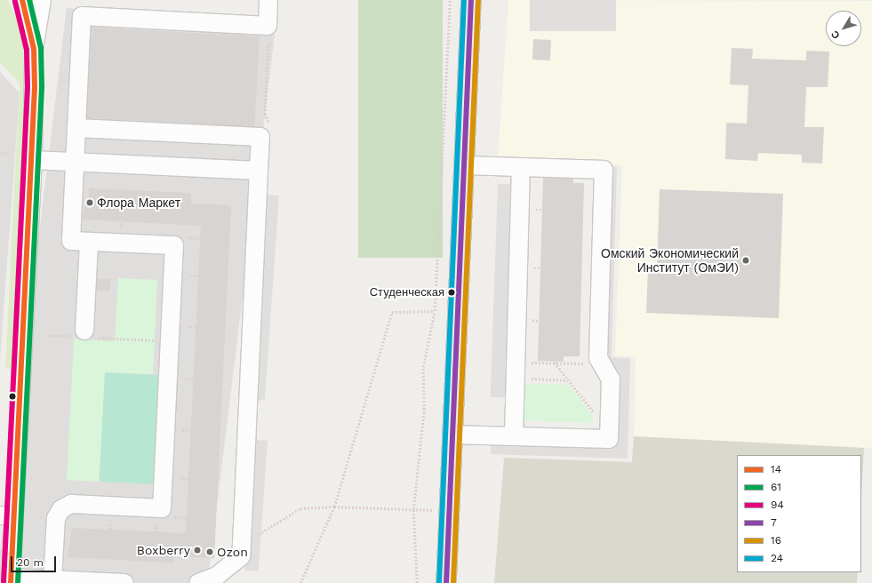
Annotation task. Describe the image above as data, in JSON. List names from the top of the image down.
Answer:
{
  "places": [
    "Флора Маркет",
    "Омский Экономический Институт (ОмЭИ)",
    "Студенческая",
    "Boxberry",
    "Ozon"
  ],
  "lines": [
    "transit line 14",
    "transit line 61",
    "transit line 7",
    "transit line 16",
    "transit line 24",
    "transit line 94"
  ],
  "legend": [
    "14",
    "61",
    "94",
    "7",
    "16",
    "24"
  ],
  "scale_bar": "20 m",
  "north": "bottom left"
}
